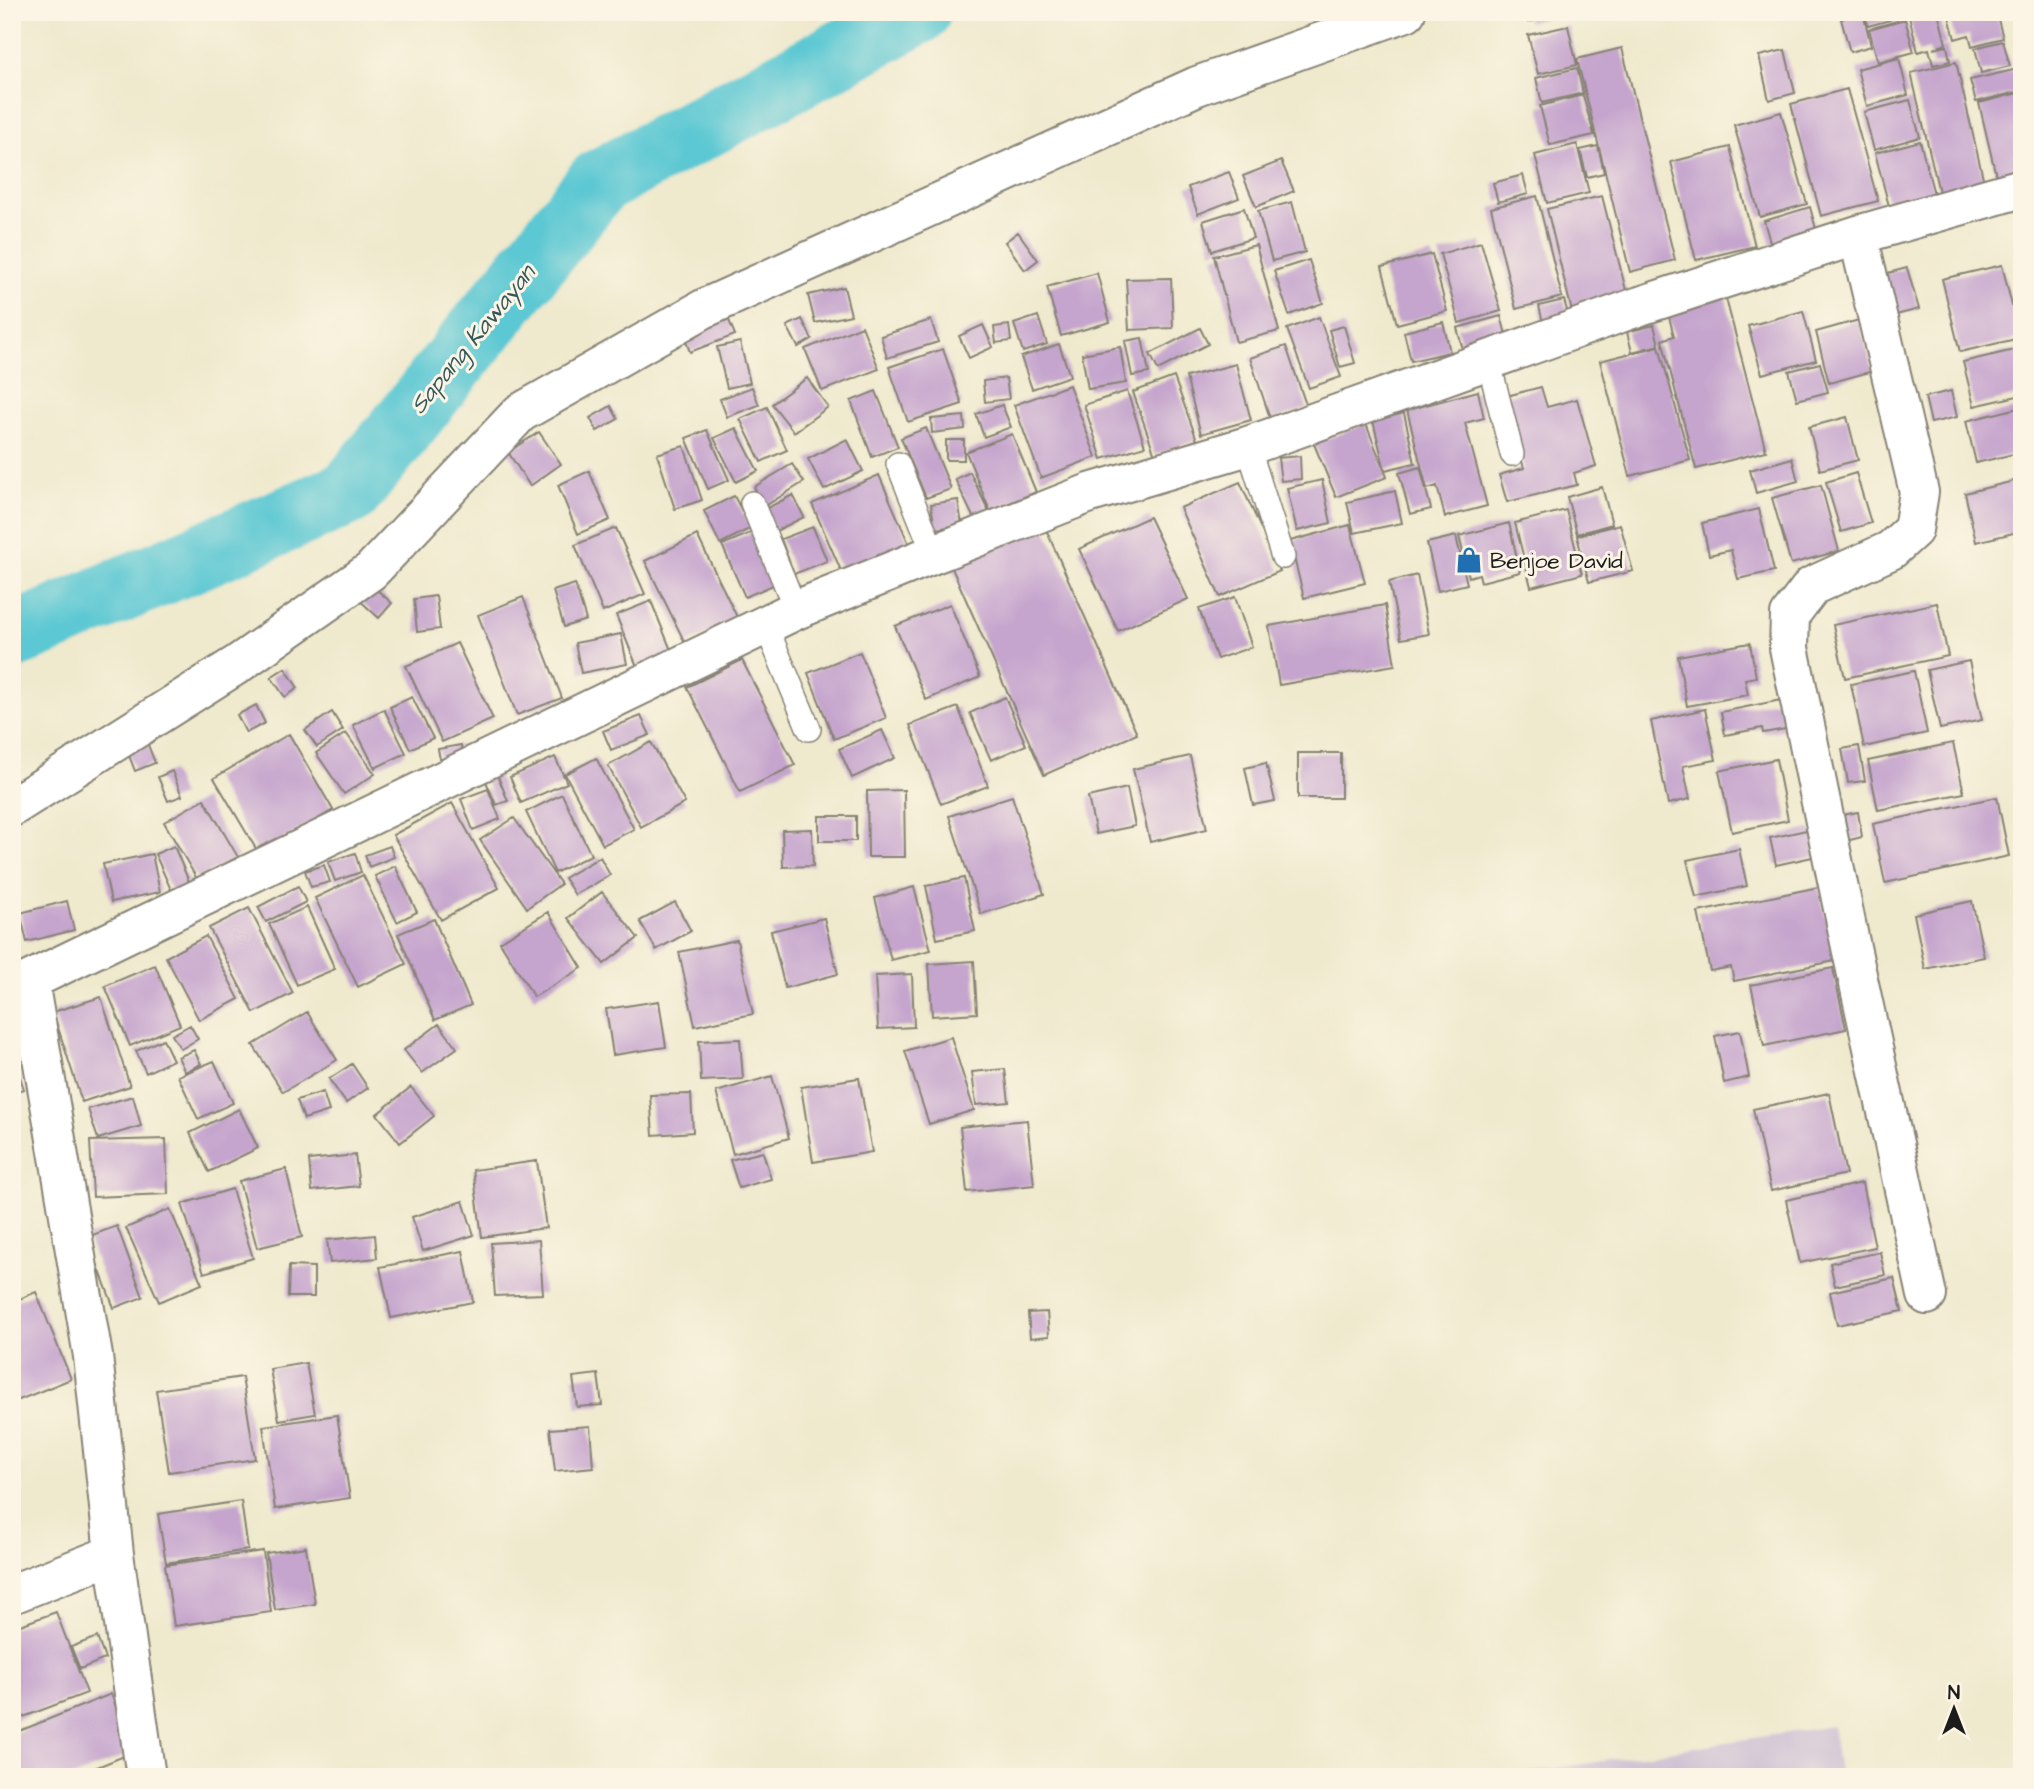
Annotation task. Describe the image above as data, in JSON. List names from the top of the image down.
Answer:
{
  "water": ["Sapang Kawayan"],
  "places": {
    "shop": ["Benjoe David"]
  },
  "north": "top"
}
